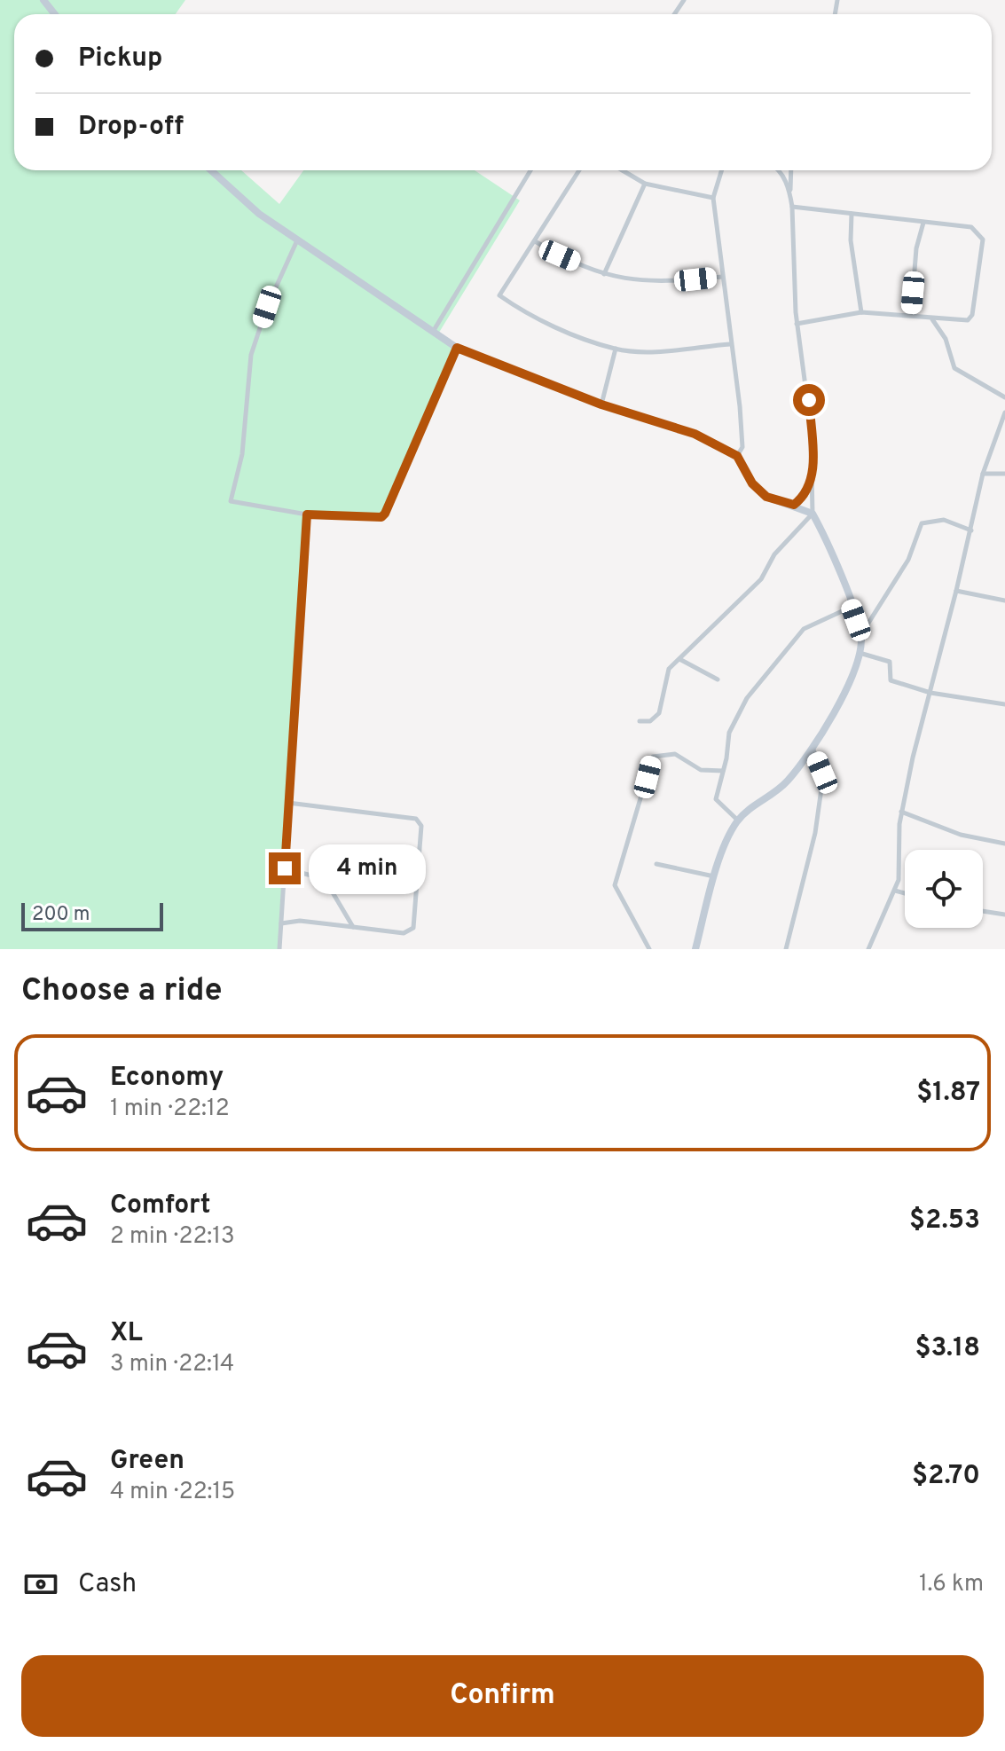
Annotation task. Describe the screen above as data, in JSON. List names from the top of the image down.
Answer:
{
  "scale_bar": "200 m",
  "page": {
    "banner": ["Pickup", "Drop-off"],
    "bubble": "4 min",
    "scale": "200 m",
    "heading": "Choose a ride",
    "list": [
      {
        "name": "Economy",
        "note": "1 min · 22:12",
        "value": "$1.87"
      },
      {
        "name": "Comfort",
        "note": "2 min · 22:13",
        "value": "$2.53"
      },
      {
        "name": "XL",
        "note": "3 min · 22:14",
        "value": "$3.18"
      },
      {
        "name": "Green",
        "note": "4 min · 22:15",
        "value": "$2.70"
      }
    ],
    "pay": ["Cash", "1.6 km"],
    "buttons": "Confirm"
  }
}
